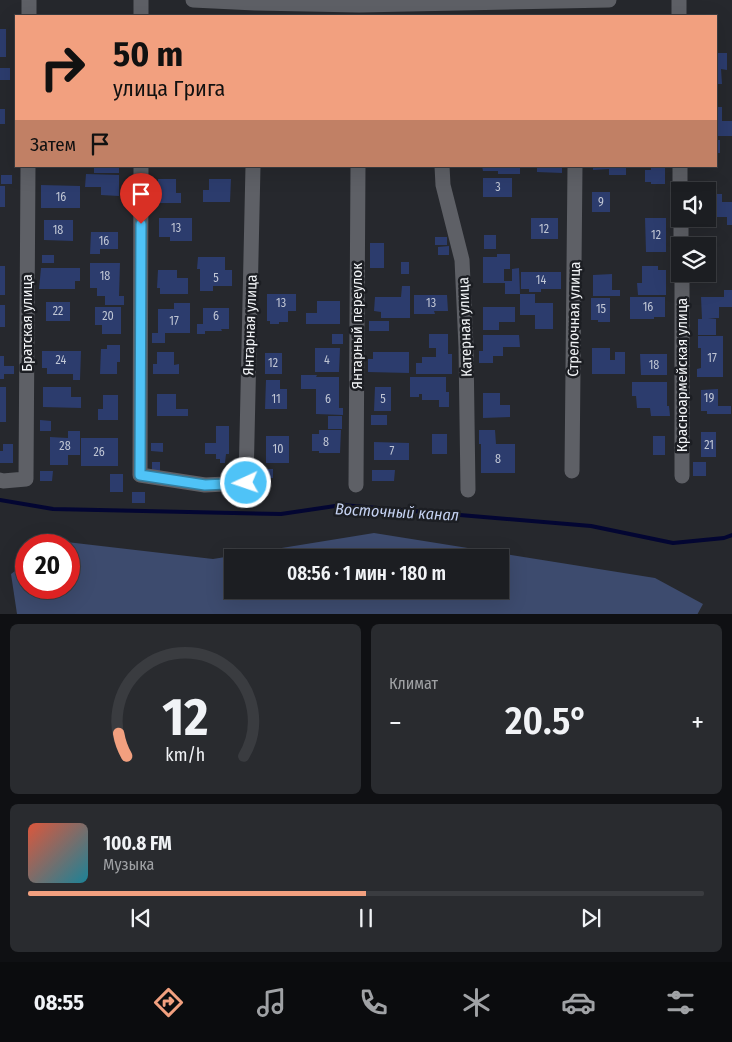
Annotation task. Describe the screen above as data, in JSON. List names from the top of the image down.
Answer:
{
  "streets": {
    "street": [
      "Стрелочная улица",
      "Братская улица",
      "Янтарная улица",
      "Янтарный переулок",
      "Катерная улица",
      "Красноармейская улица"
    ]
  },
  "water": ["Восточный канал"],
  "house_numbers": [
    "3",
    "16",
    "9",
    "13",
    "12",
    "18",
    "12",
    "16",
    "18",
    "5",
    "14",
    "13",
    "13",
    "16",
    "15",
    "22",
    "20",
    "6",
    "17",
    "17",
    "24",
    "4",
    "12",
    "18",
    "19",
    "11",
    "6",
    "5",
    "8",
    "21",
    "28",
    "10",
    "7",
    "26",
    "8"
  ],
  "page": {
    "turn": ["50 m", "улица Грига"],
    "then": "Затем",
    "limit": "20",
    "trip": "08:56 · 1 мин · 180 m",
    "tile": "Климат",
    "heat": ["−", "20.5°", "+"],
    "song": ["100.8 FM", "Музыка"],
    "tabs": "08:55",
    "gauge": ["12", "km/h"]
  }
}
